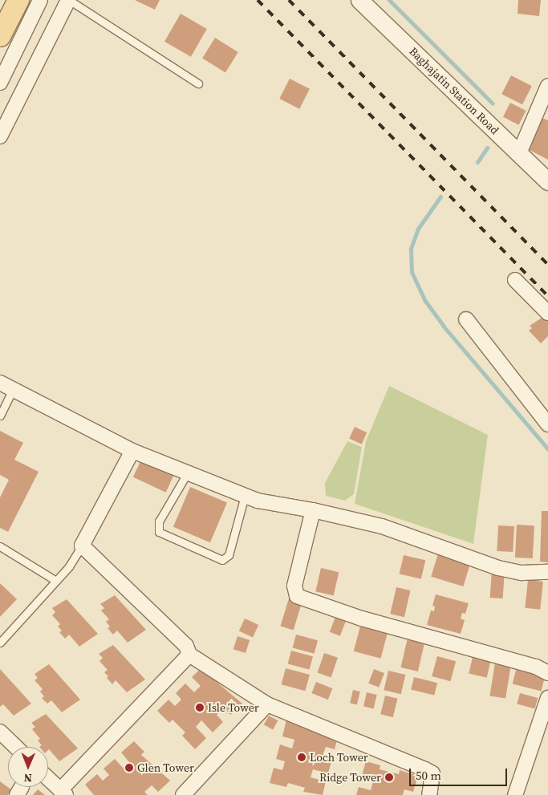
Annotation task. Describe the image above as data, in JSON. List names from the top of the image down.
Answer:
{
  "streets": {
    "street": ["Baghajatin Station Road"]
  },
  "places": [
    "Isle Tower",
    "Loch Tower",
    "Glen Tower",
    "Ridge Tower"
  ],
  "scale_bar": "50 m",
  "north": "bottom"
}
